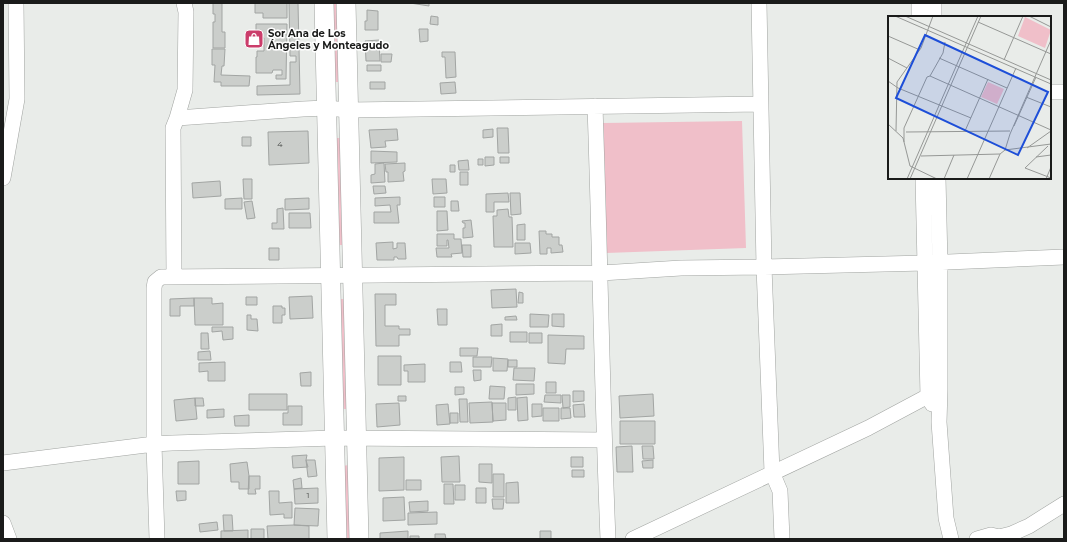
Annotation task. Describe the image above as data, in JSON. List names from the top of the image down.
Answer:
{
  "places": {
    "shop": ["Sor Ana de Los Ángeles y Monteagudo"]
  },
  "house_numbers": ["4", "1"]
}
